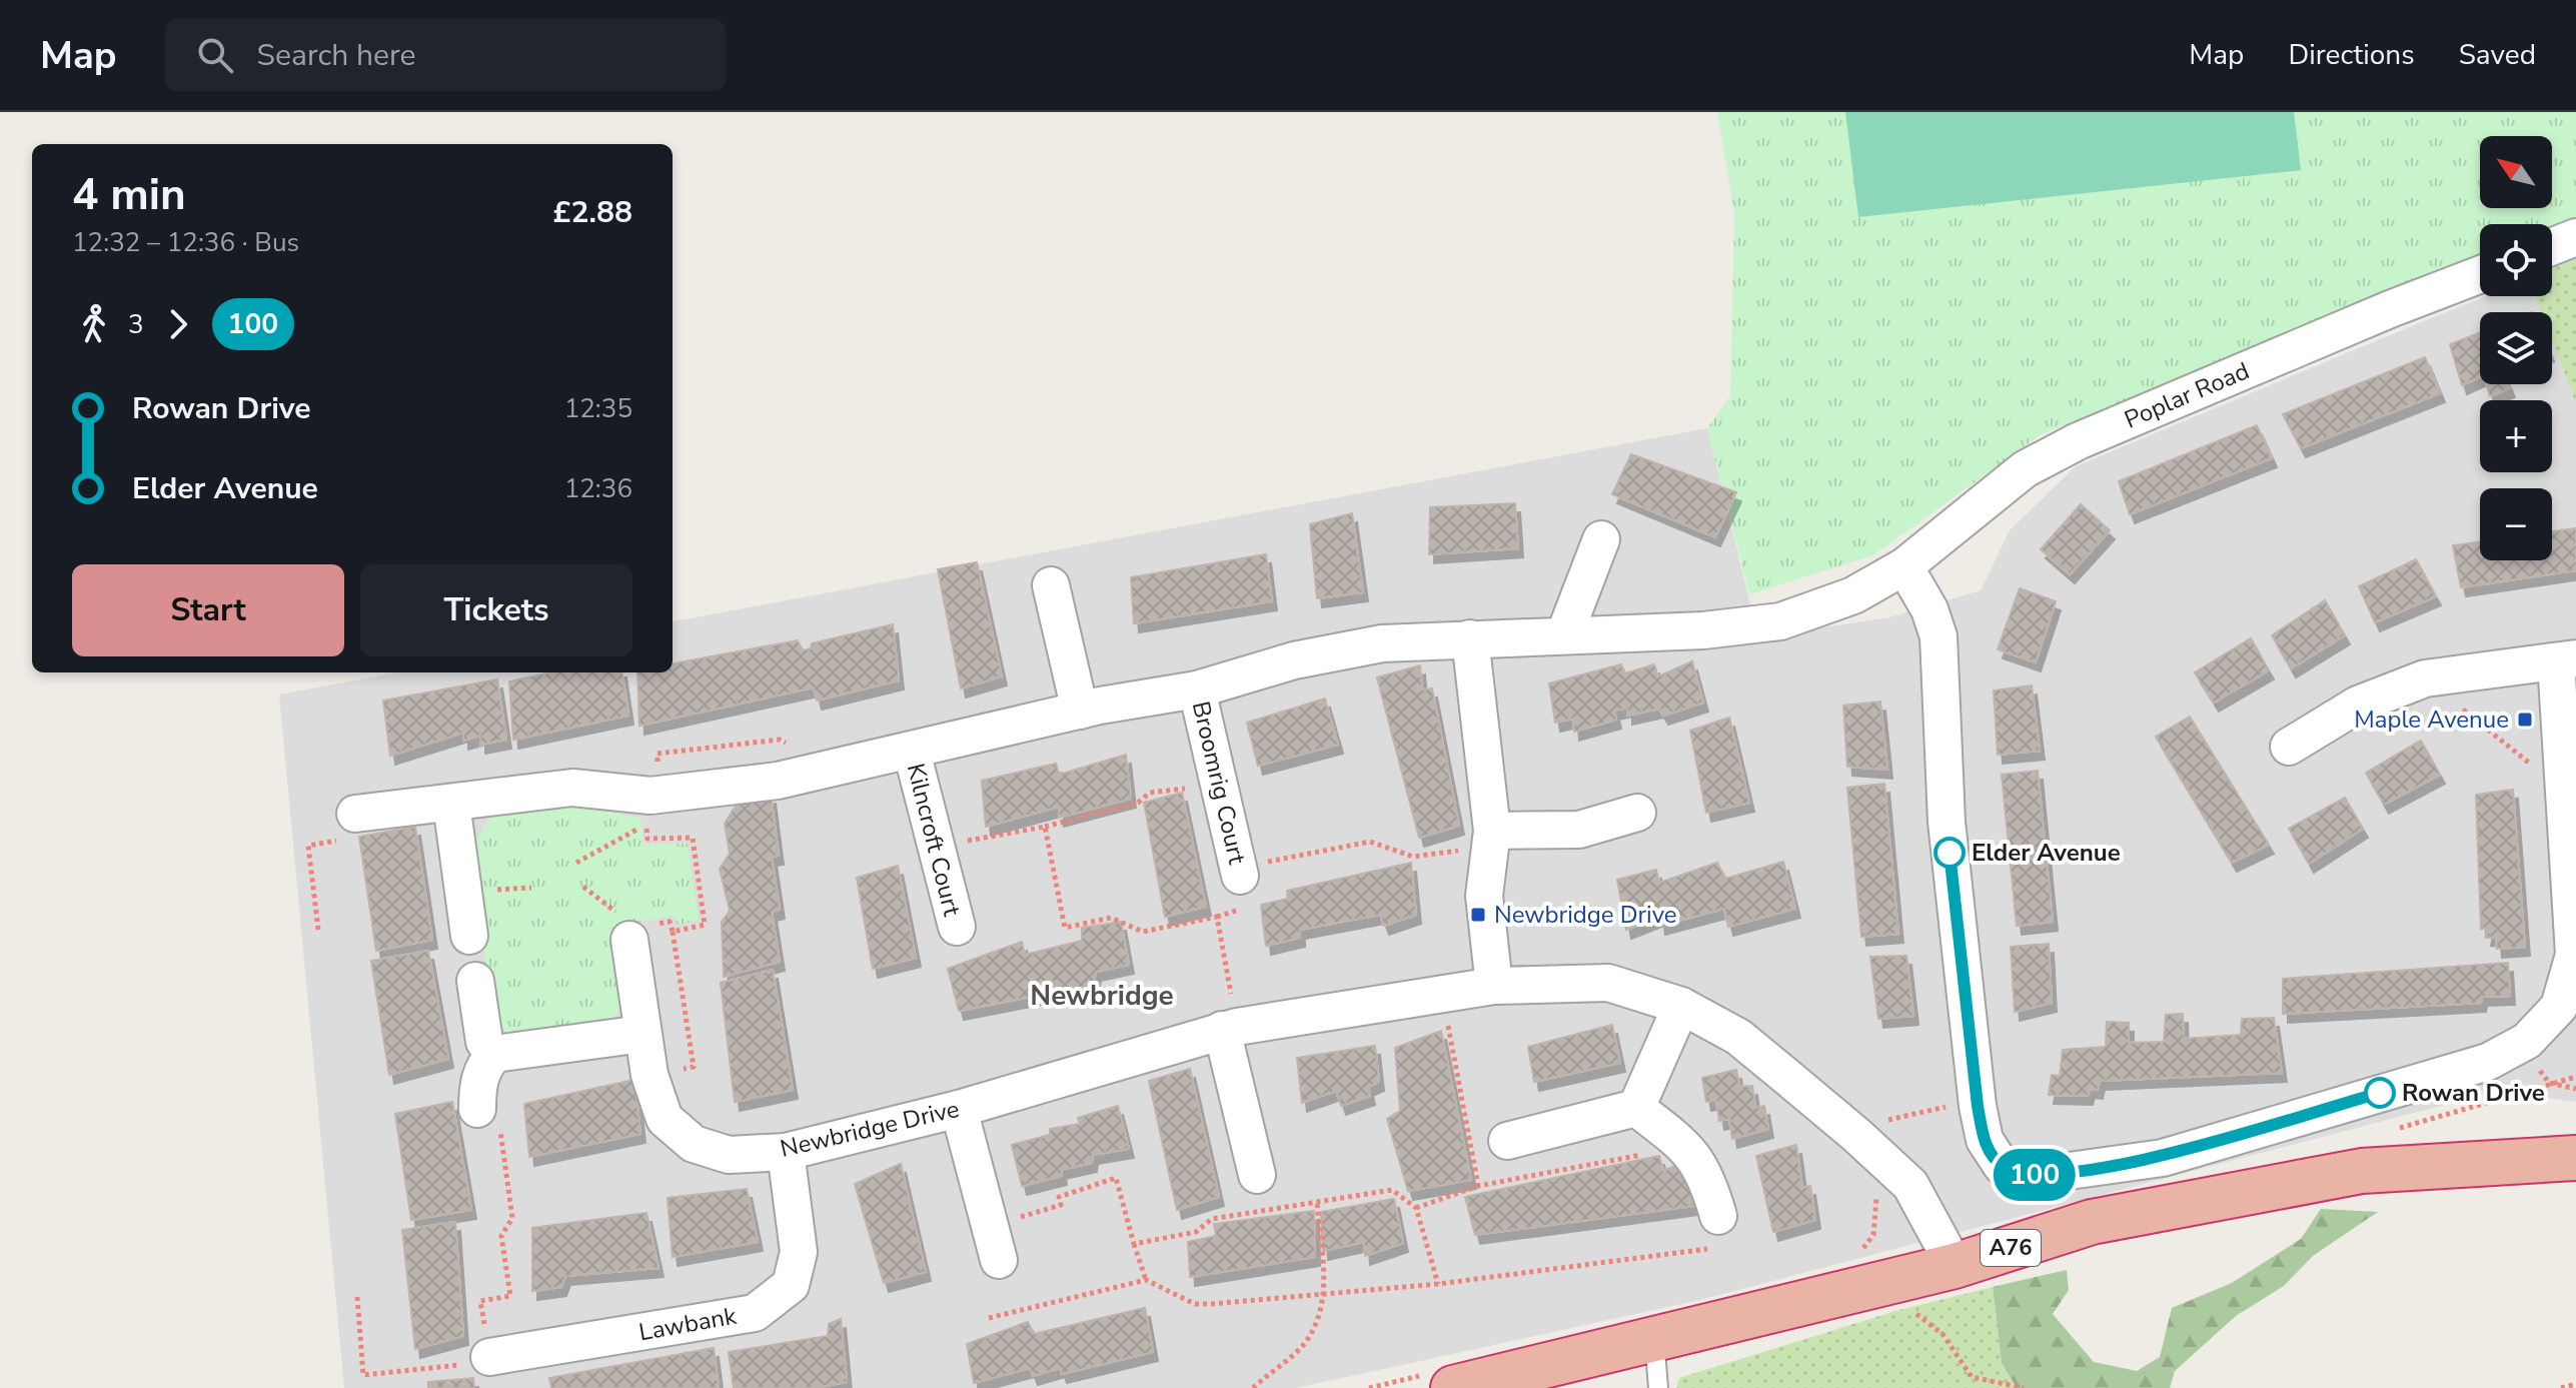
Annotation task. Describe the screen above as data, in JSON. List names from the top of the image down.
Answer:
{
  "streets": {
    "highway": ["A76"],
    "street": [
      "Poplar Road",
      "Broomrig Court",
      "Kilncroft Court",
      "Newbridge Drive",
      "Lawbank"
    ]
  },
  "crossings": [
    ["Newbridge Drive", "A76"],
    ["Newbridge Drive", "Lawbank"]
  ],
  "districts": ["Newbridge"],
  "places": {
    "transit": ["Maple Avenue", "Newbridge Drive"],
    "other": ["Elder Avenue", "Rowan Drive"]
  },
  "lines": ["bus line 100"],
  "north": "top left",
  "page": {
    "header": "Map",
    "search": "Search here",
    "nav": ["Map", "Directions", "Saved"],
    "on_map": "100",
    "map_buttons": ["+", "−"],
    "heading": ["4 min", "12:32 – 12:36 · Bus", "£2.88"],
    "legs": ["3", "100"],
    "list": [
      {
        "name": "Rowan Drive",
        "value": "12:35"
      },
      {
        "name": "Elder Avenue",
        "value": "12:36"
      }
    ],
    "buttons": ["Start", "Tickets"]
  }
}
